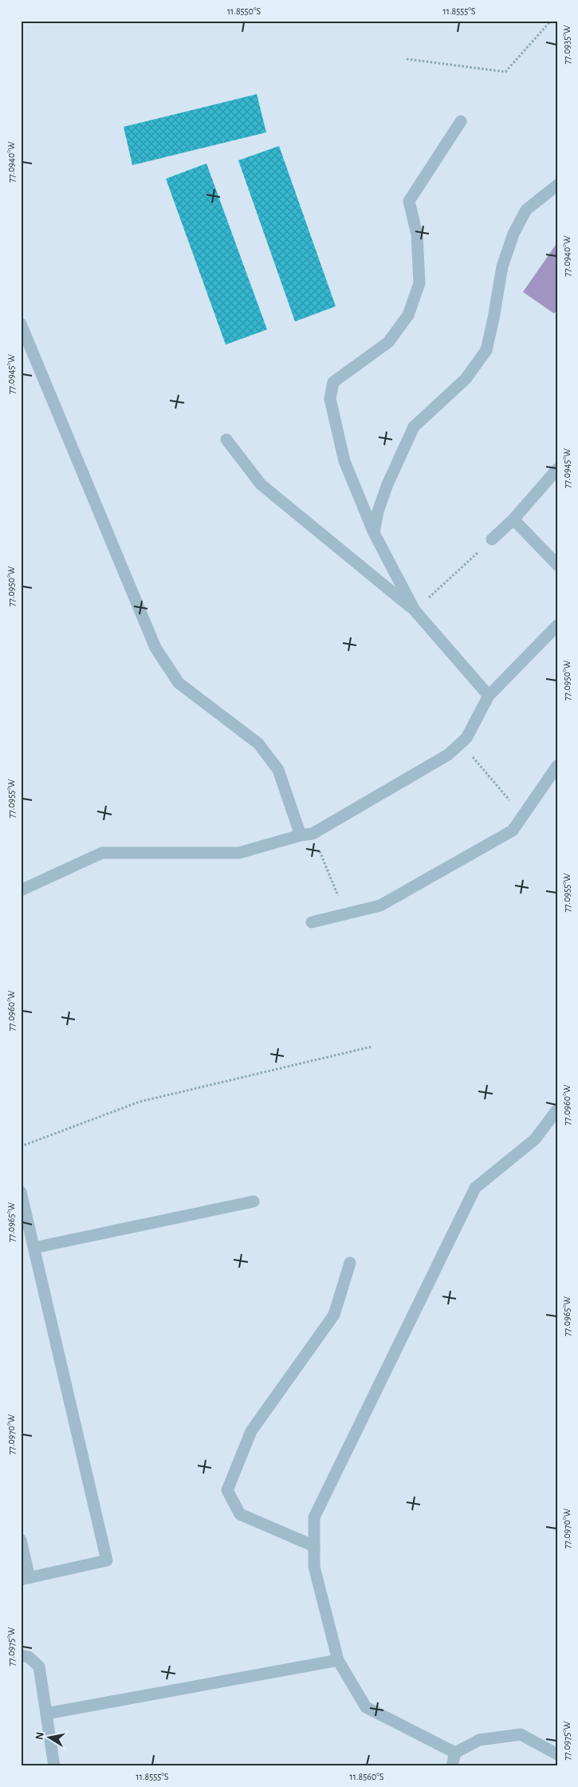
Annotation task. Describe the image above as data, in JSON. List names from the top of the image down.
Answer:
{
  "north": "left",
  "coordinates": [
    "11.8550°S",
    "11.8555°S",
    "77.0935°W",
    "77.0940°W",
    "77.0945°W",
    "77.0950°W",
    "77.0955°W",
    "77.0960°W",
    "77.0965°W",
    "77.0970°W",
    "77.0975°W",
    "11.8560°S"
  ]
}
